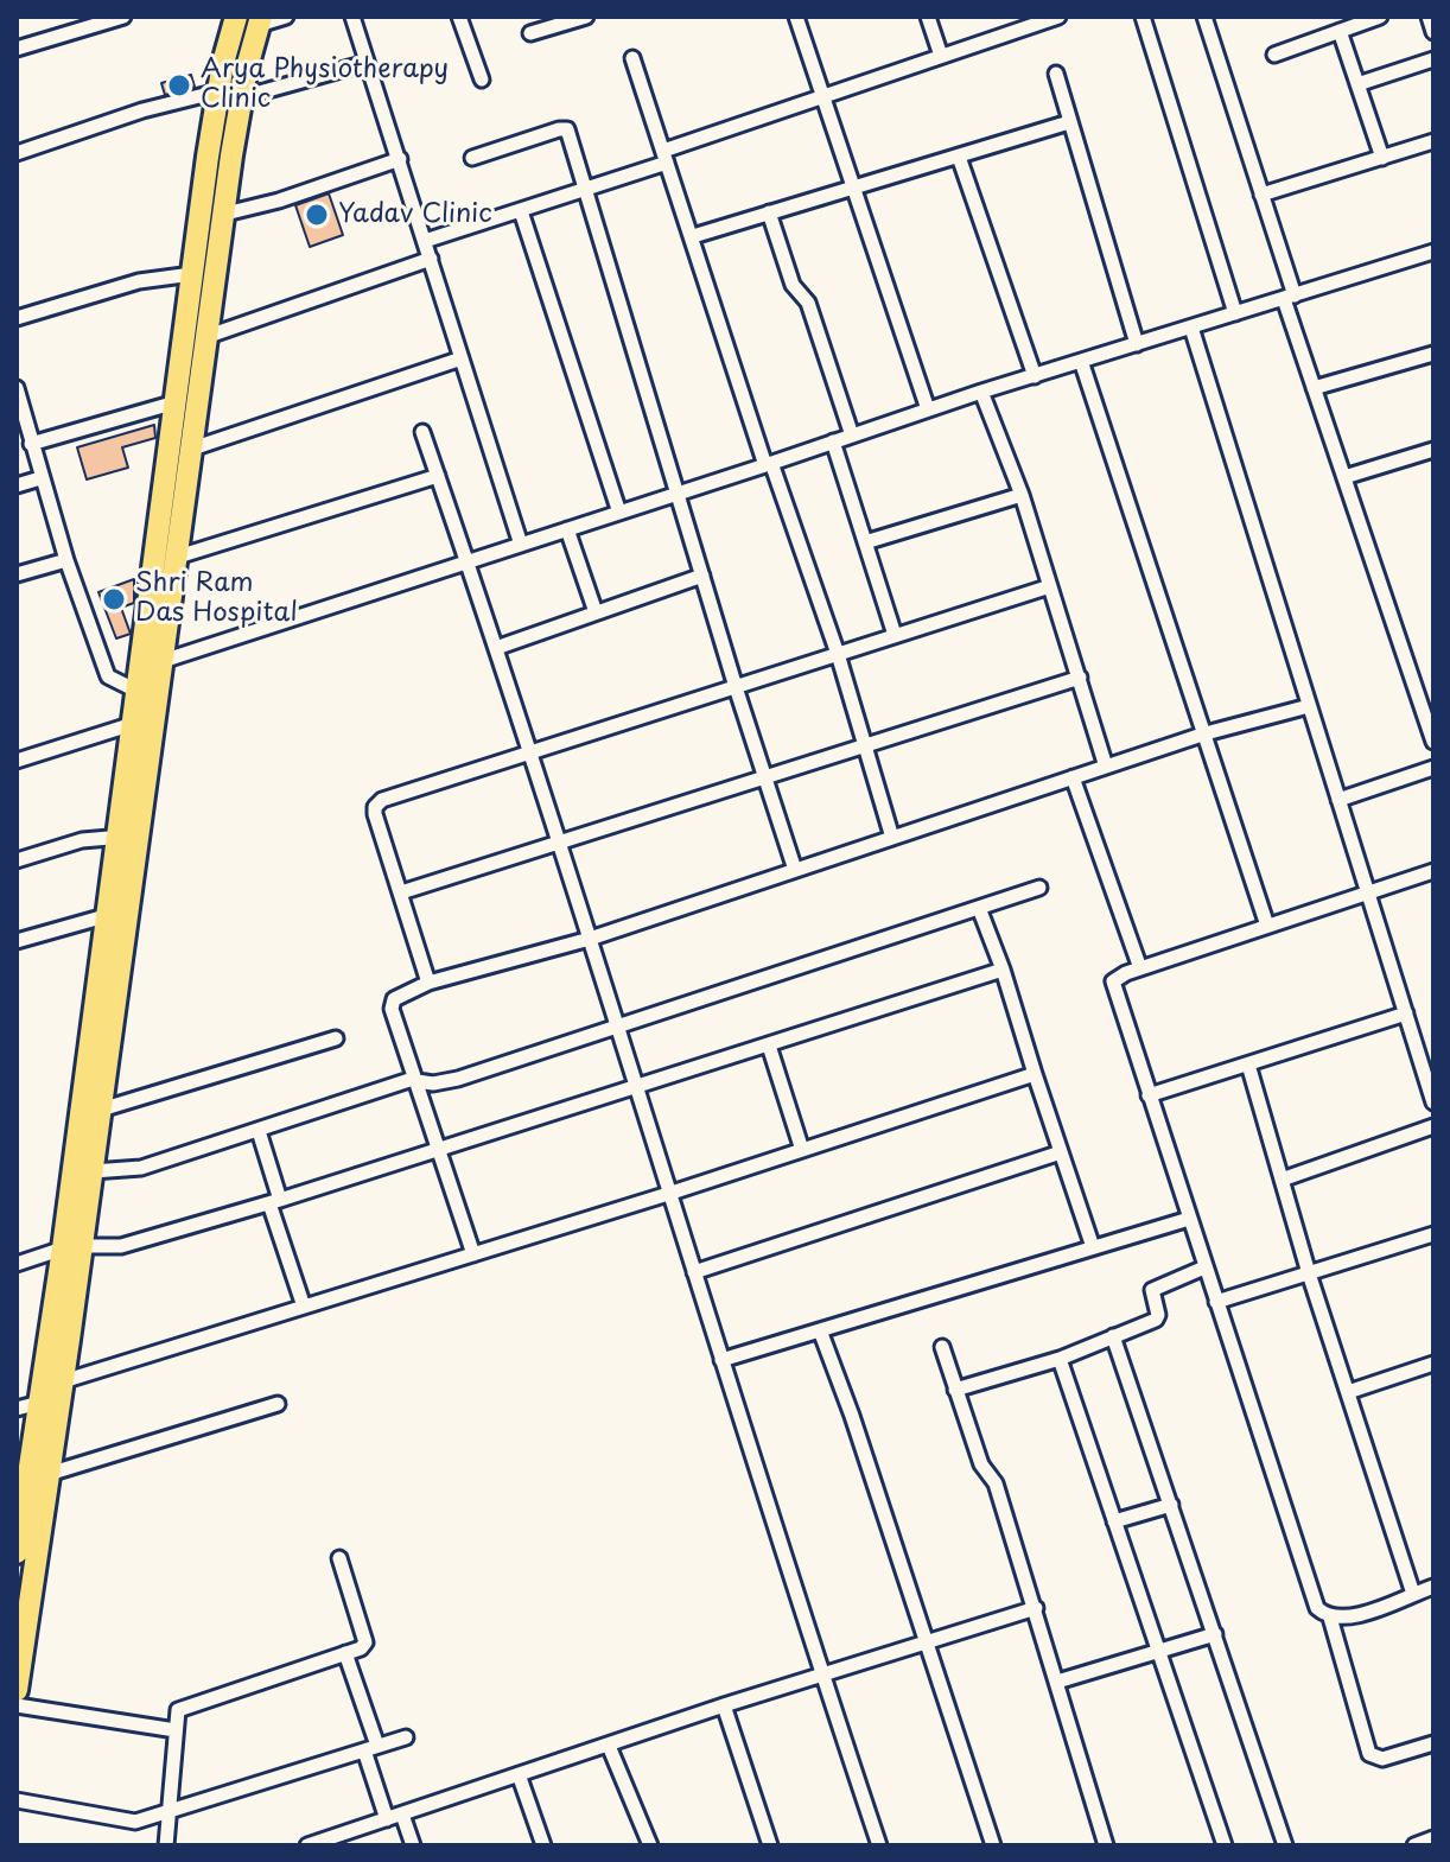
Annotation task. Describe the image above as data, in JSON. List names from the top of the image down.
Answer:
{
  "places": ["Arya Physiotherapy Clinic", "Yadav Clinic", "Shri Ram Das Hospital"]
}
